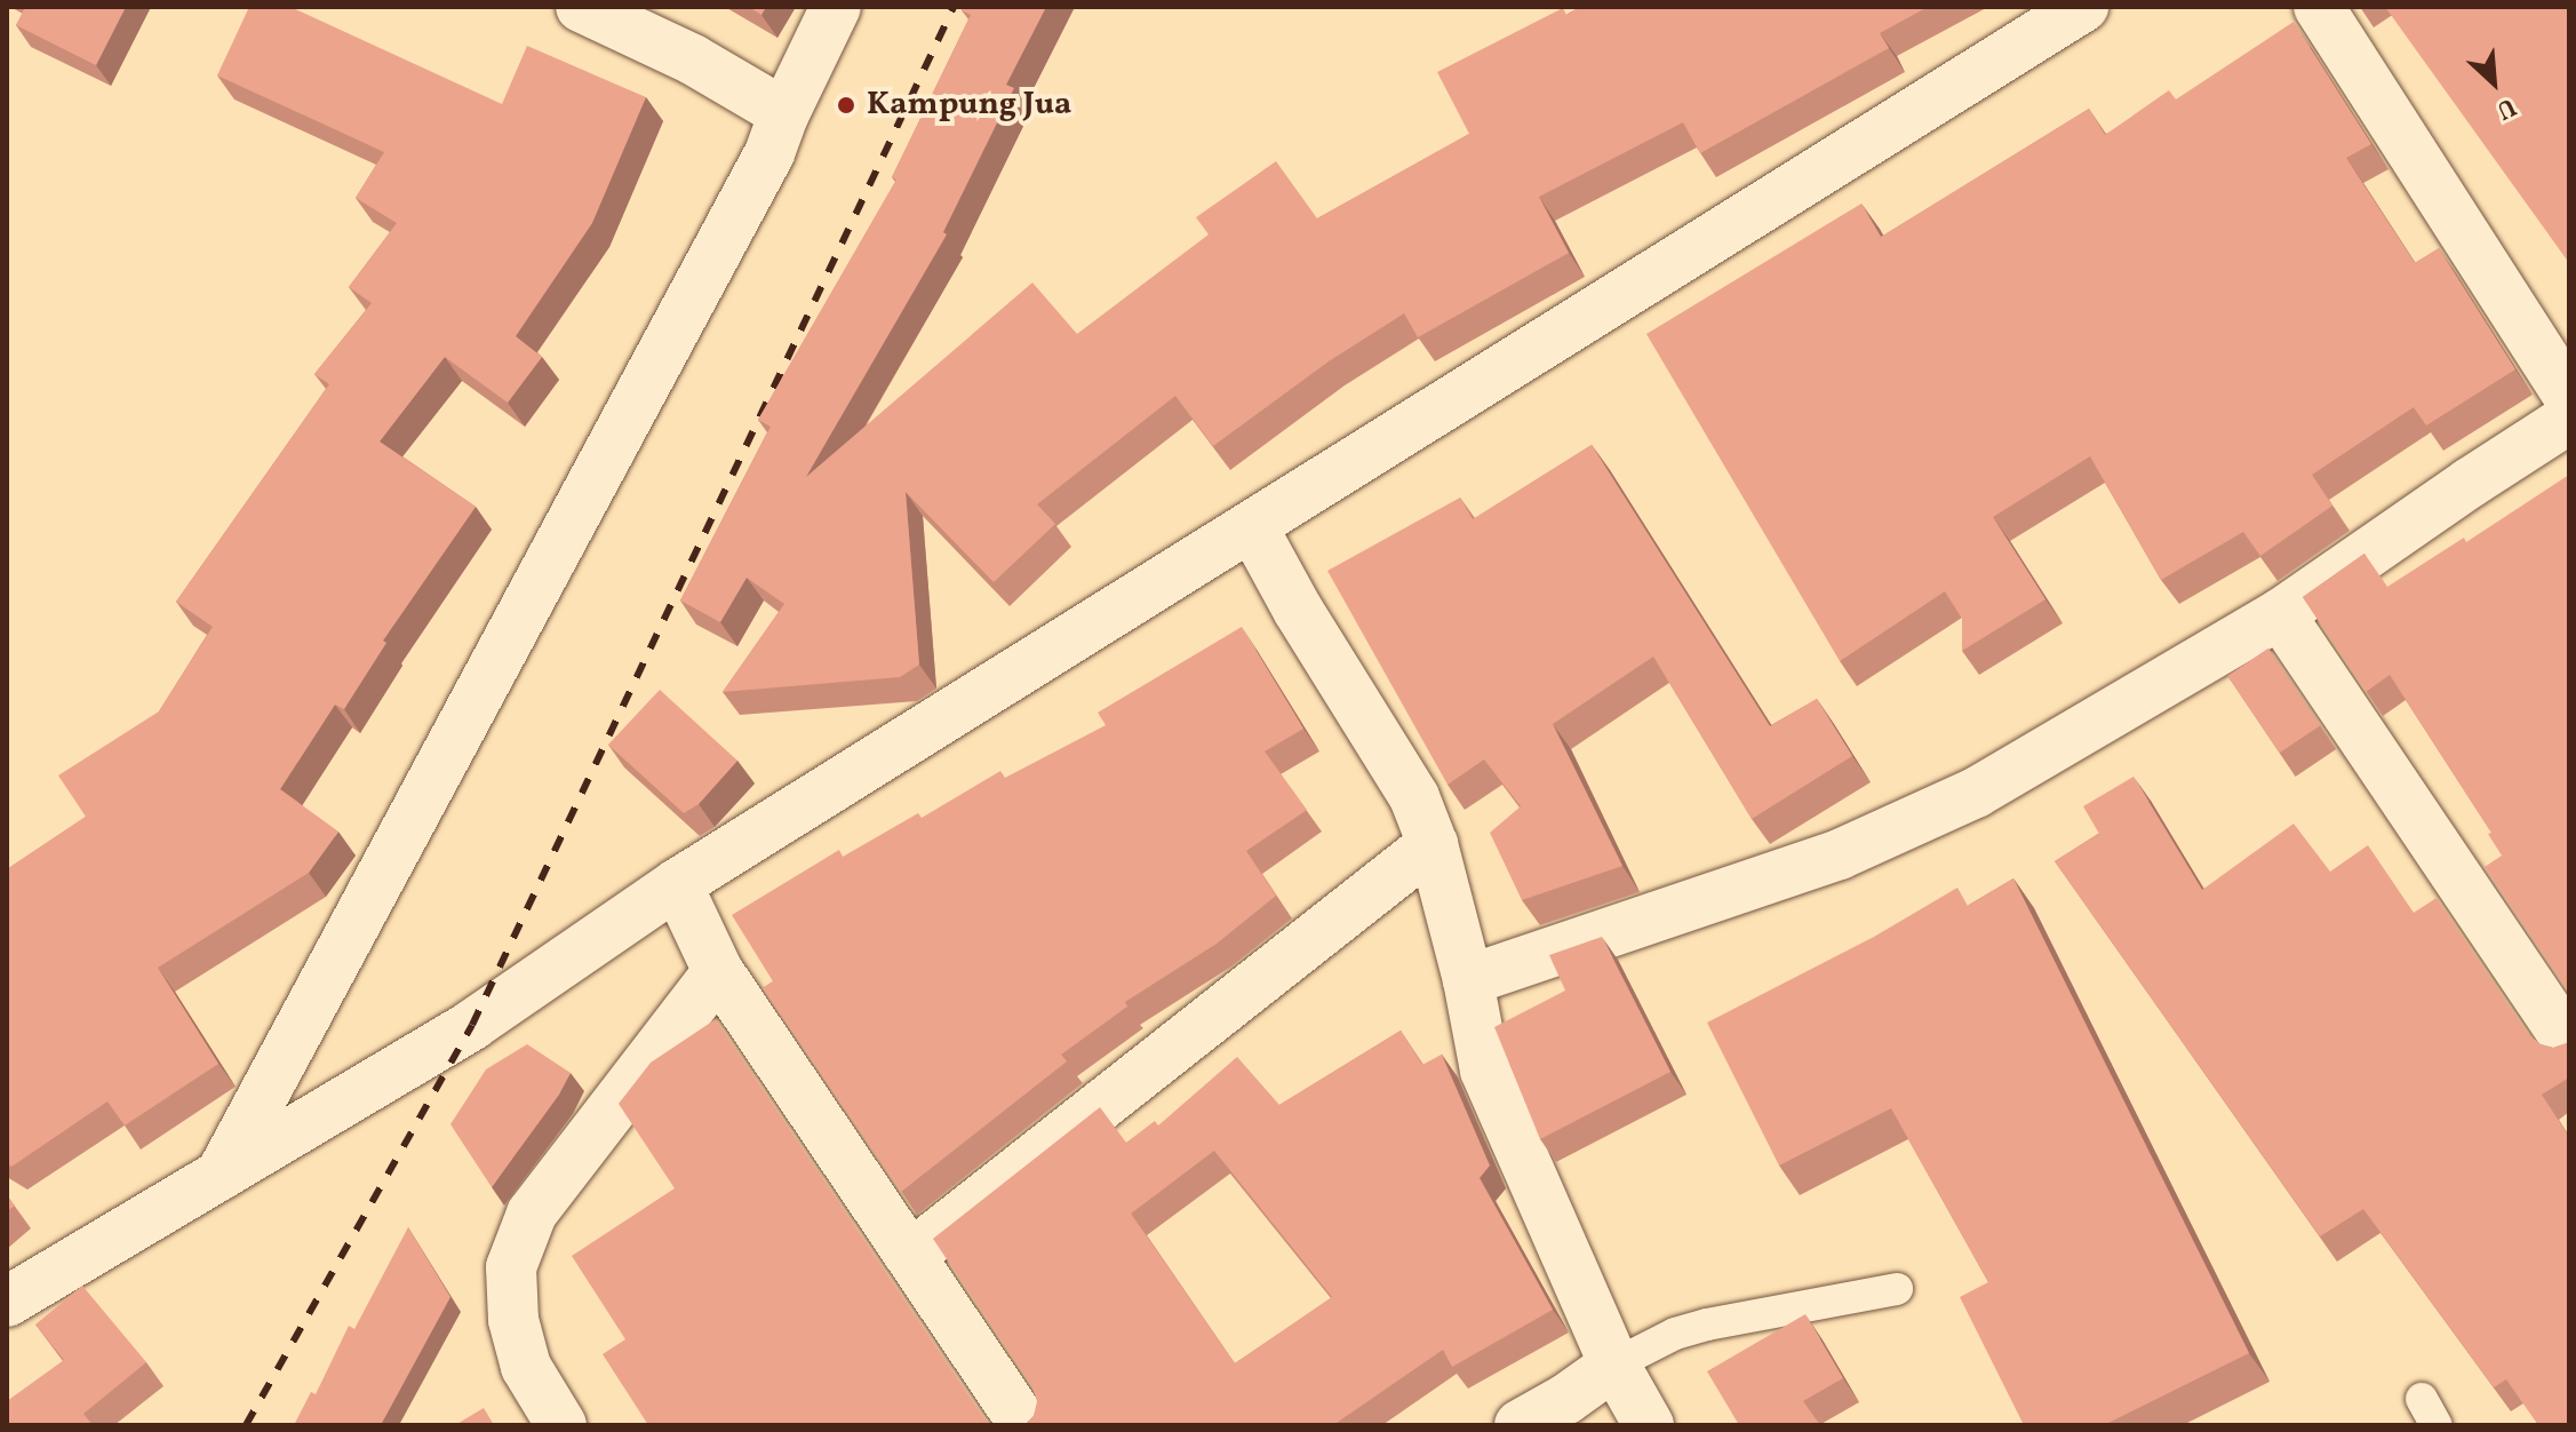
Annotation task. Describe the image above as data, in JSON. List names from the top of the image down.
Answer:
{
  "places": ["Kampung Jua"],
  "north": "bottom right"
}
